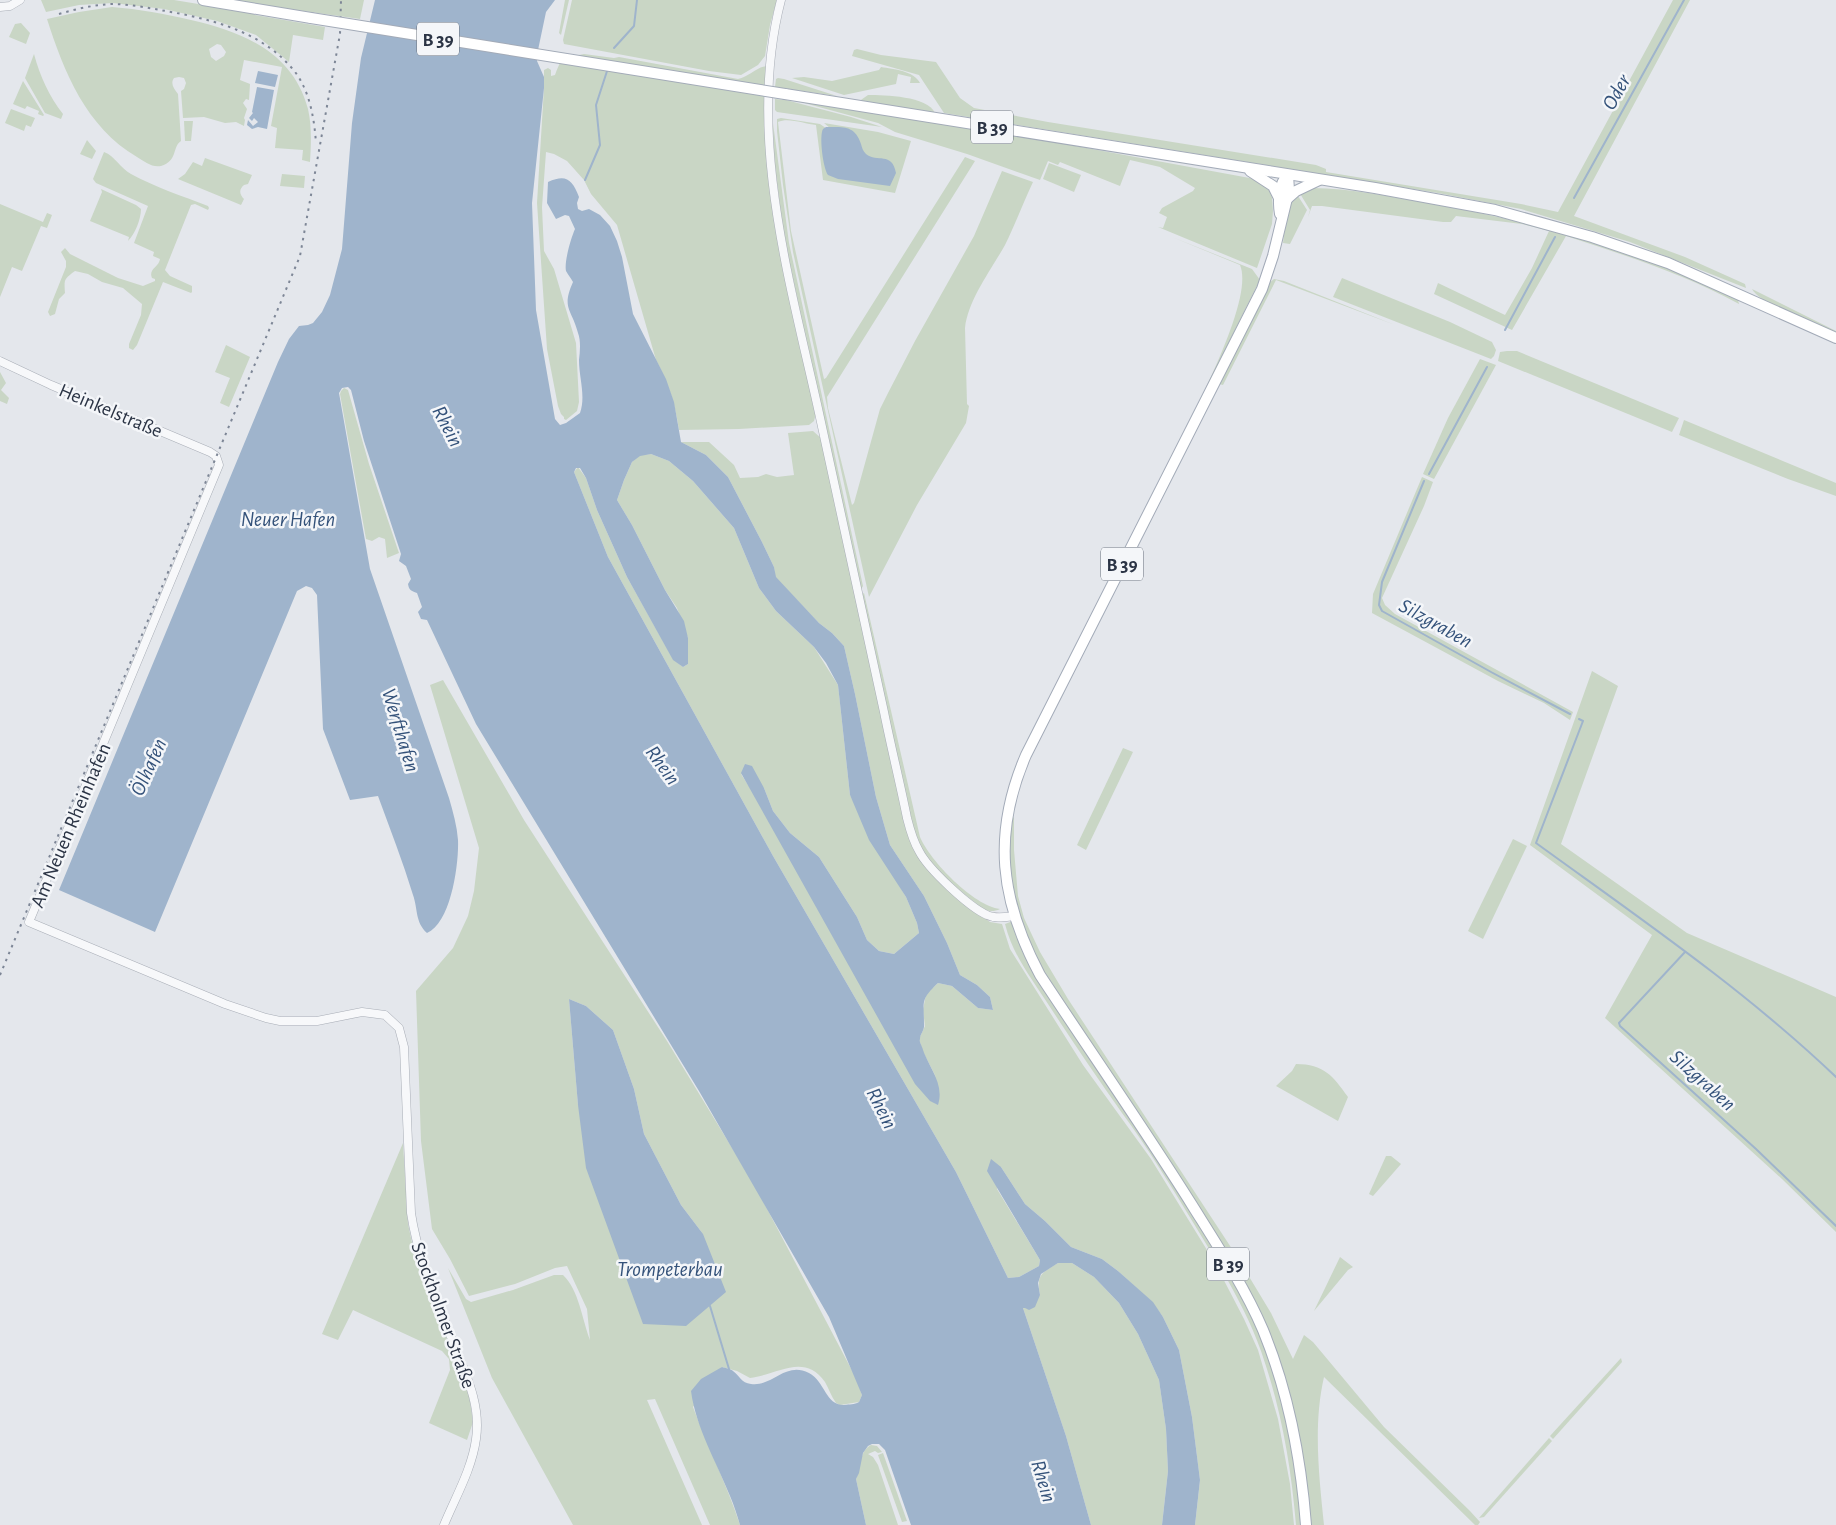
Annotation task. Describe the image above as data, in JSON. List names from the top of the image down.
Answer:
{
  "streets": {
    "main road": ["B 39"],
    "street": ["Heinkelstraße", "Am Neuen Rheinhafen", "Stockholmer Straße"]
  },
  "crossings": [
    ["Heinkelstraße", "Am Neuen Rheinhafen"],
    ["Am Neuen Rheinhafen", "Stockholmer Straße"]
  ],
  "water": [
    "Oder",
    "Rhein",
    "Neuer Hafen",
    "Silzgraben",
    "Werfthafen",
    "Ölhafen",
    "Trompeterbau"
  ]
}
